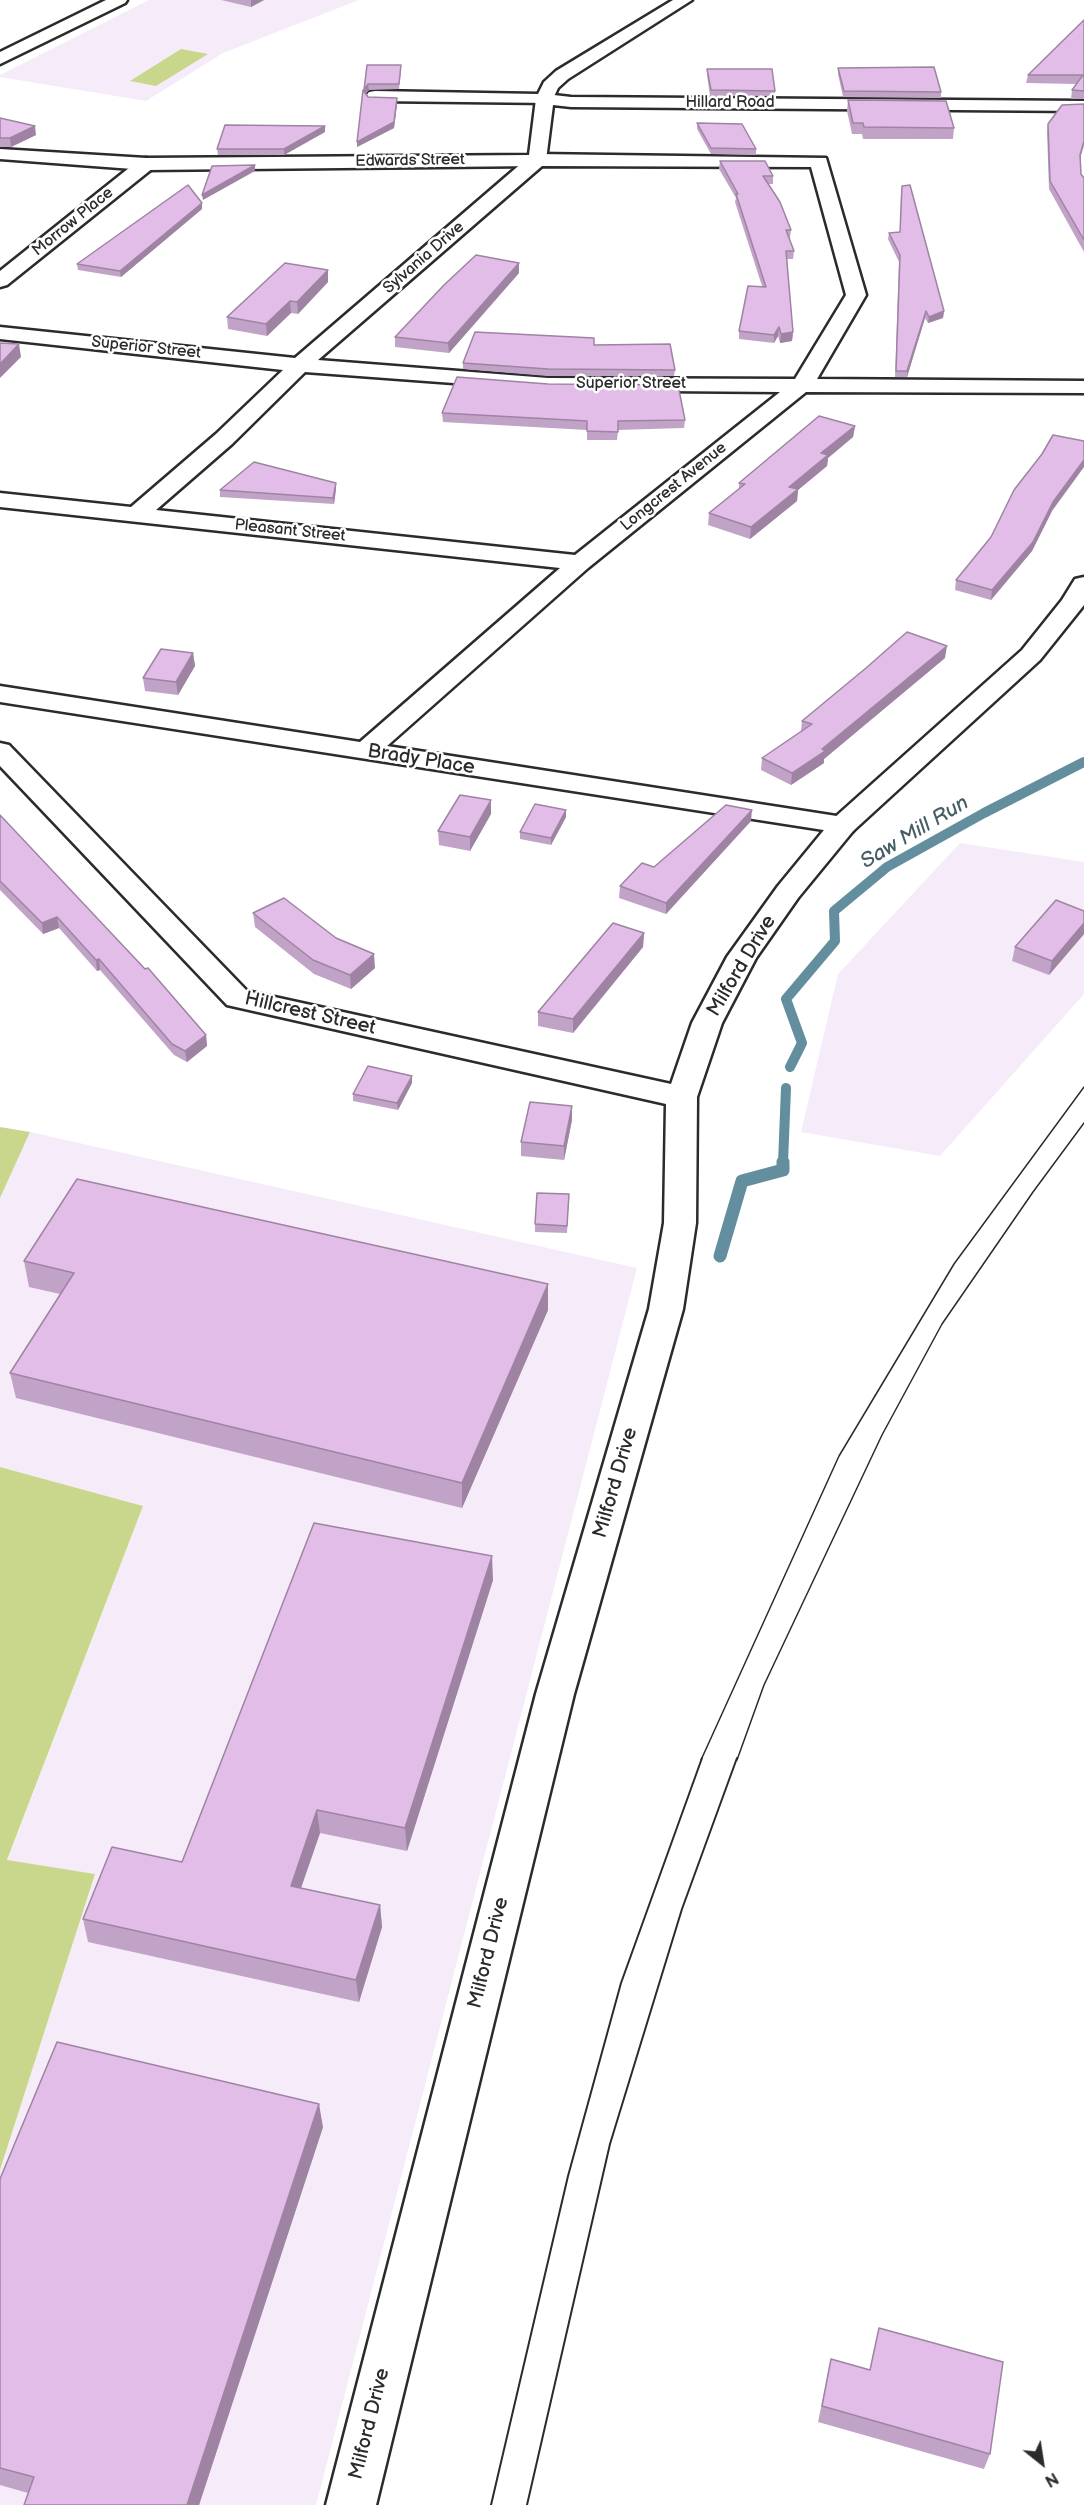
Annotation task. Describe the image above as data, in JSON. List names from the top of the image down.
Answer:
{
  "streets": {
    "street": [
      "Hillard Road",
      "Edwards Street",
      "Morrow Place",
      "Sylvania Drive",
      "Superior Street",
      "Longcrest Avenue",
      "Pleasant Street",
      "Brady Place",
      "Milford Drive",
      "Hillcrest Street"
    ]
  },
  "crossings": [
    ["Edwards Street", "Morrow Place"],
    ["Edwards Street", "Sylvania Drive"],
    ["Edwards Street", "Longcrest Avenue"],
    ["Sylvania Drive", "Superior Street"],
    ["Sylvania Drive", "Pleasant Street"],
    ["Superior Street", "Longcrest Avenue"],
    ["Longcrest Avenue", "Pleasant Street"],
    ["Longcrest Avenue", "Brady Place"],
    ["Brady Place", "Milford Drive"],
    ["Milford Drive", "Hillcrest Street"]
  ],
  "water": ["Saw Mill Run"],
  "north": "bottom right"
}
